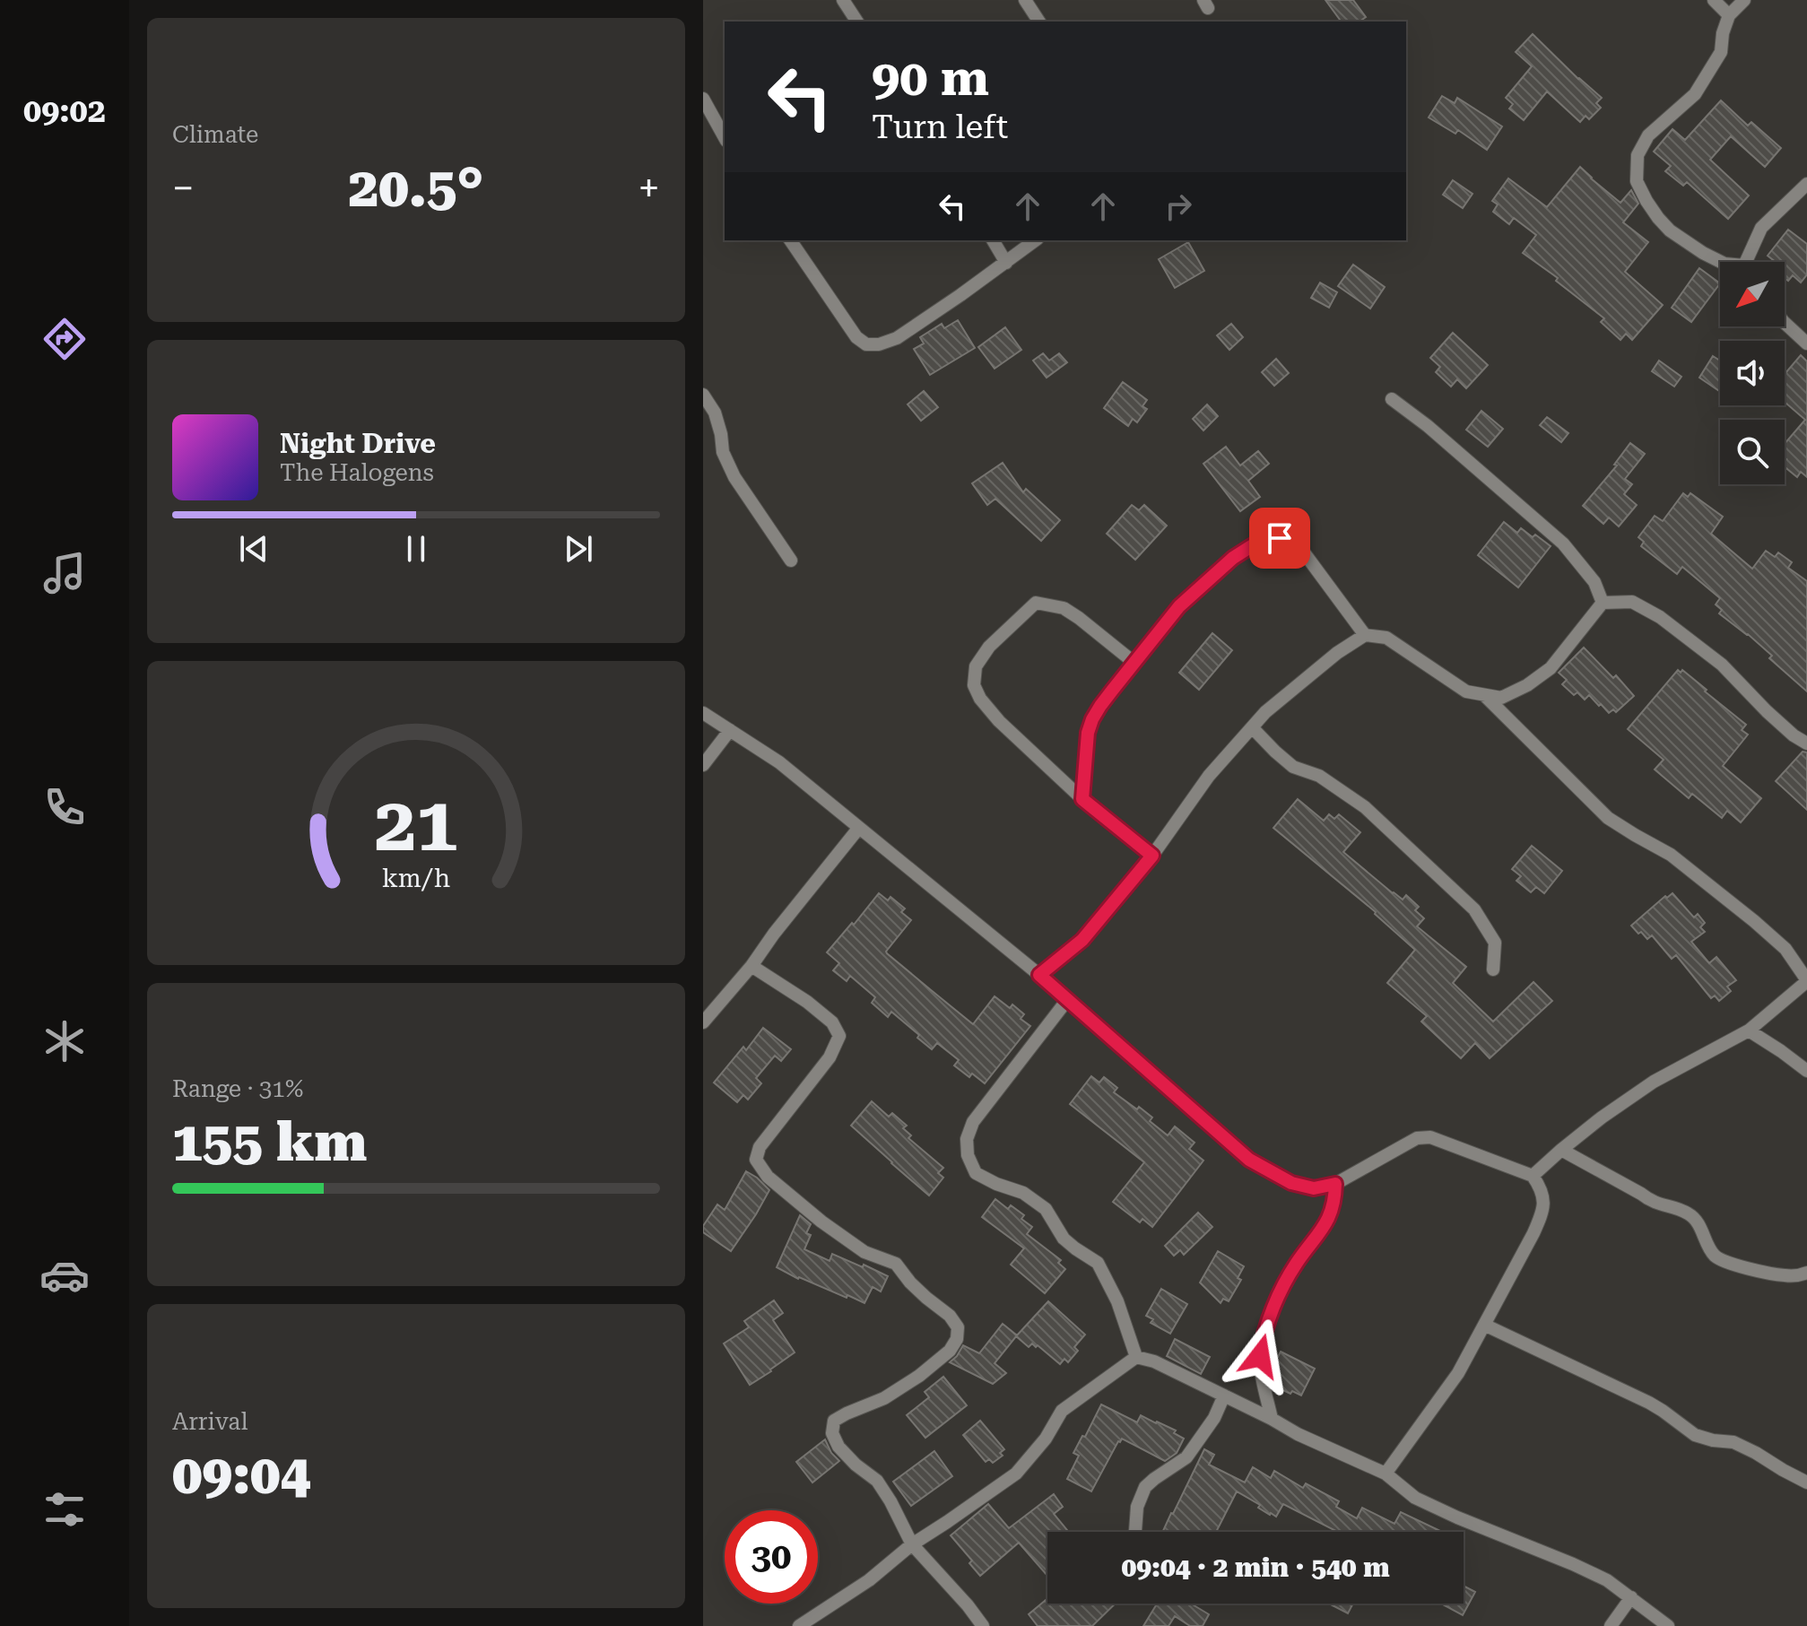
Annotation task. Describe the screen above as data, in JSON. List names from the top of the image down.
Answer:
{
  "north": "bottom left",
  "page": {
    "tabs": "09:02",
    "tile": [
      "Climate",
      ["Range · 31%", "155 km"],
      ["Arrival", "09:04"]
    ],
    "turn": ["90 m", "Turn left"],
    "heat": ["−", "20.5°", "+"],
    "song": ["Night Drive", "The Halogens"],
    "limit": "30",
    "trip": "09:04 · 2 min · 540 m",
    "gauge": ["21", "km/h"]
  }
}
